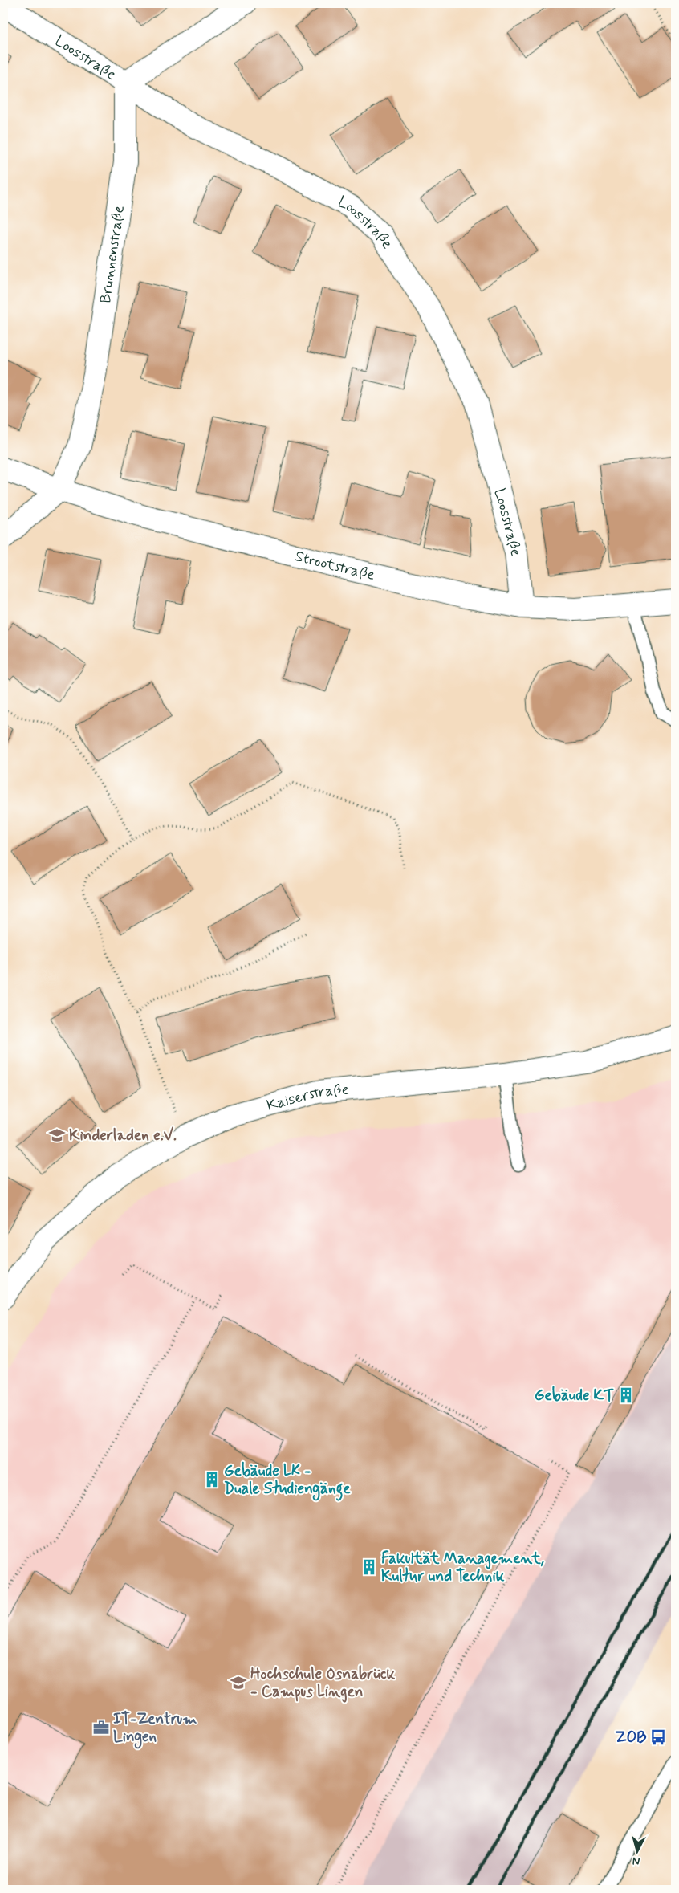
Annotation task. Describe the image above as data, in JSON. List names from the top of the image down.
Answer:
{
  "streets": {
    "street": [
      "Loosstraße",
      "Brunnenstraße",
      "Strootstraße",
      "Kaiserstraße"
    ]
  },
  "crossings": [
    ["Loosstraße", "Brunnenstraße"],
    ["Loosstraße", "Strootstraße"],
    ["Brunnenstraße", "Strootstraße"]
  ],
  "places": {
    "school or university": ["Kinderladen e.V.", "Hochschule Osnabrück - Campus Lingen"],
    "building": ["Gebäude KT", "Gebäude LK - Duale Studiengänge", "Fakultät Management, Kultur und Technik"],
    "office": ["IT-Zentrum Lingen"],
    "bus stop": ["ZOB"]
  },
  "north": "bottom"
}
